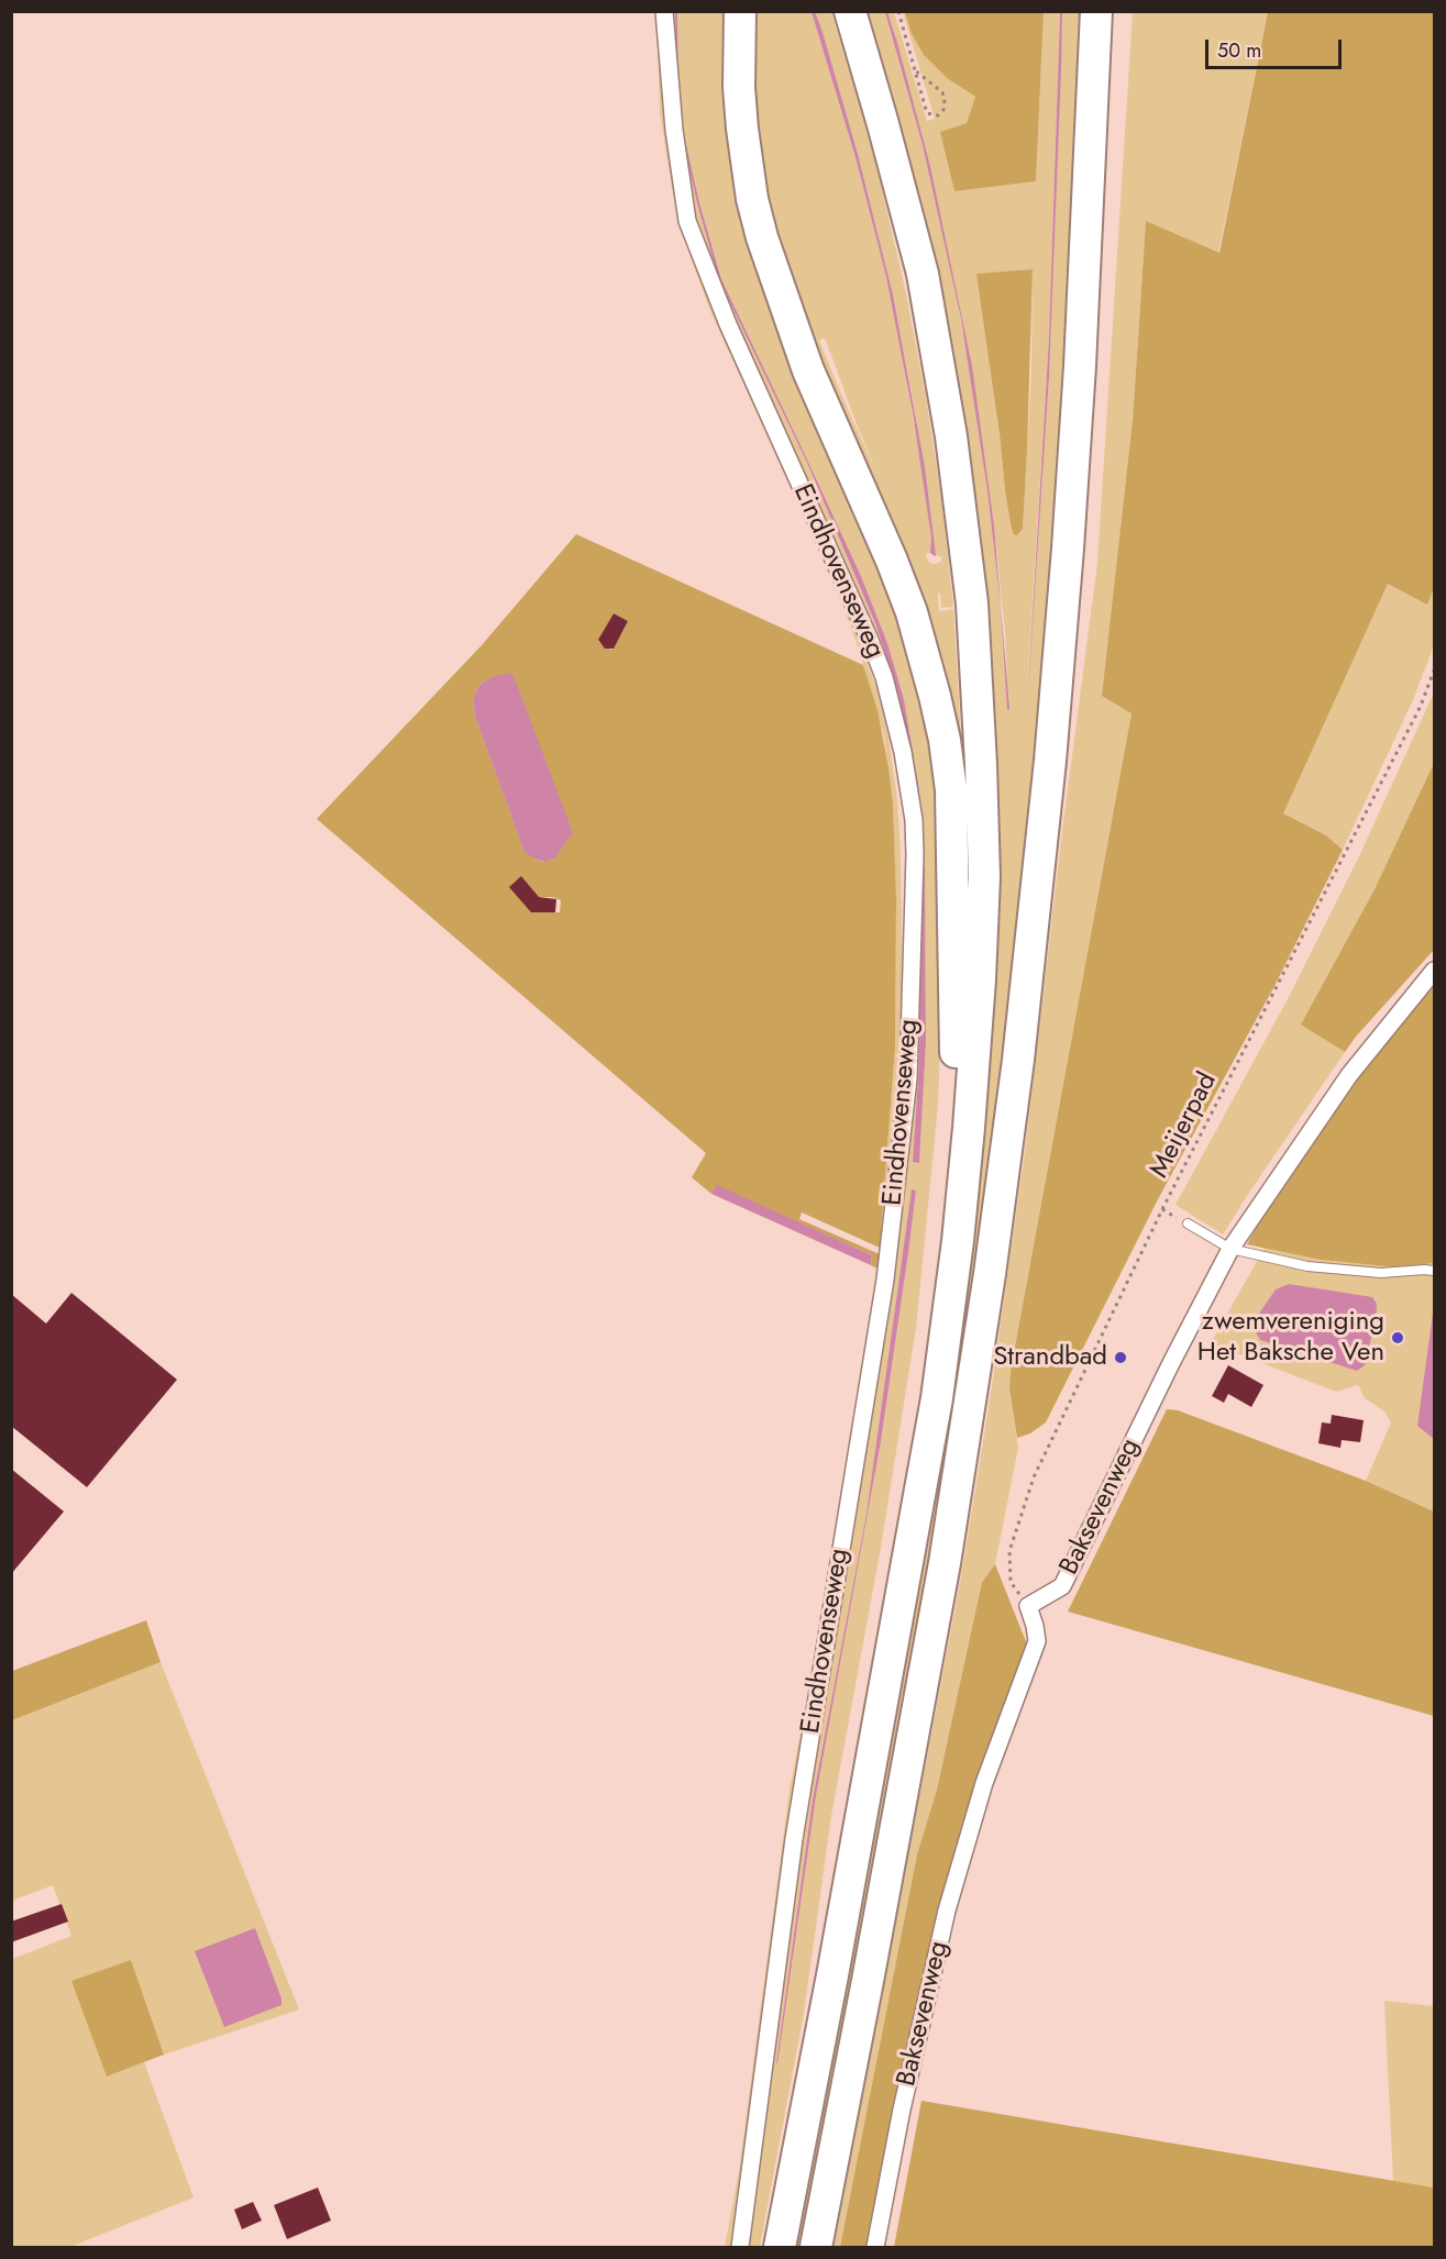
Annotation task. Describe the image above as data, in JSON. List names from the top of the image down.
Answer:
{
  "streets": {
    "street": ["Eindhovenseweg", "Baksevenweg"],
    "path": ["Meijerpad"]
  },
  "crossings": [
    ["Meijerpad", "Baksevenweg"]
  ],
  "places": ["zwemvereniging Het Baksche Ven", "Strandbad"],
  "scale_bar": "50 m"
}
